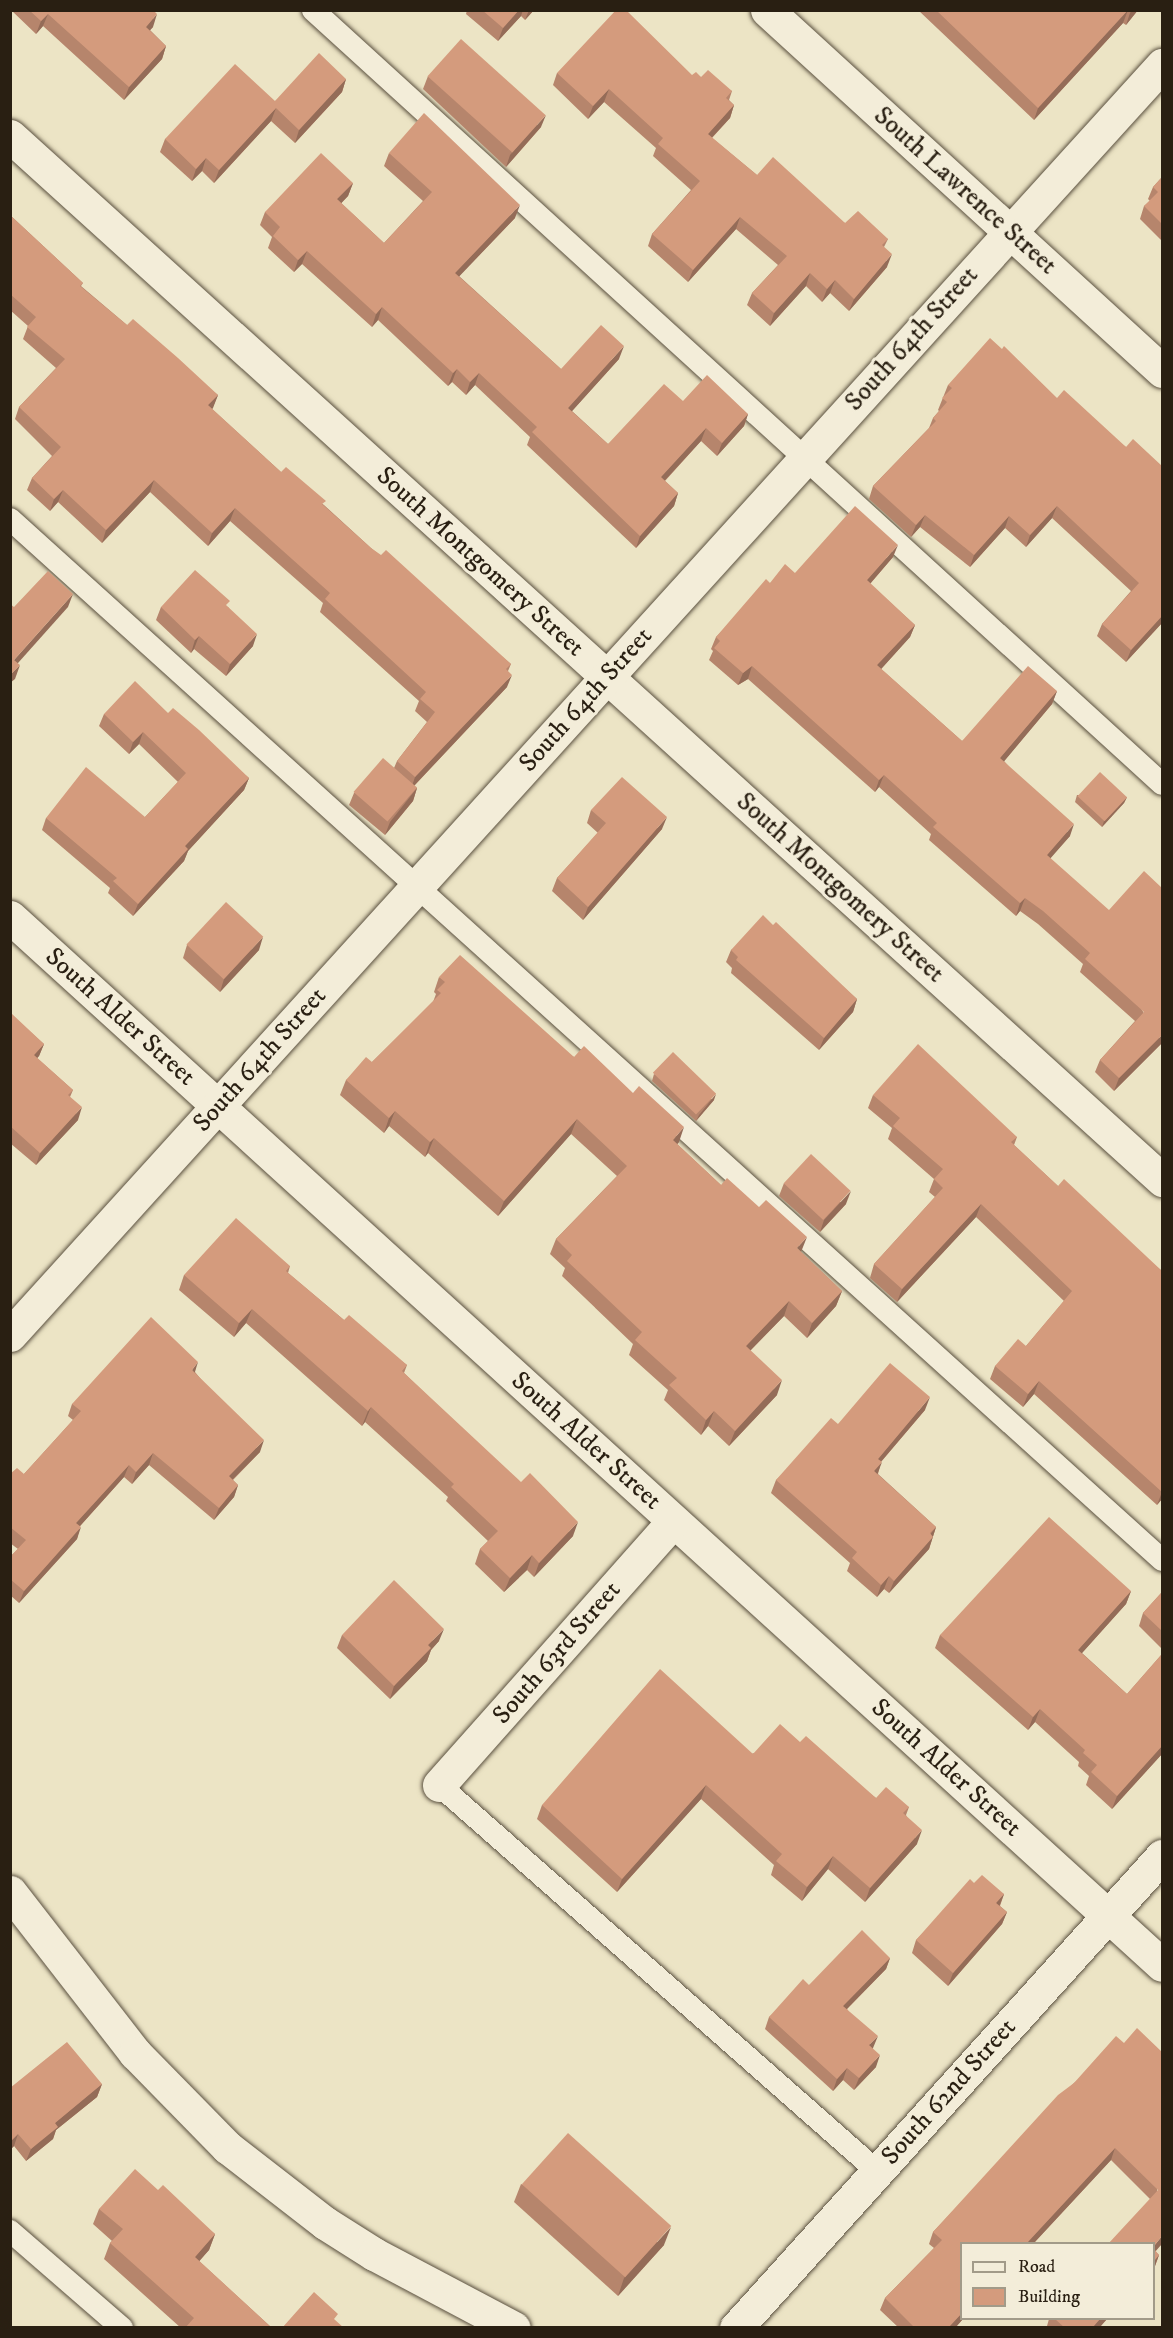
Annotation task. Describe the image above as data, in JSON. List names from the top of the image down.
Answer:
{
  "streets": {
    "street": [
      "South Lawrence Street",
      "South 64th Street",
      "South Montgomery Street",
      "South Alder Street",
      "South 63rd Street",
      "South 62nd Street"
    ]
  },
  "crossings": [
    ["South Lawrence Street", "South 64th Street"],
    ["South 64th Street", "South Montgomery Street"],
    ["South 64th Street", "South Alder Street"],
    ["South Alder Street", "South 63rd Street"],
    ["South Alder Street", "South 62nd Street"]
  ],
  "legend": ["Road", "Building"]
}
